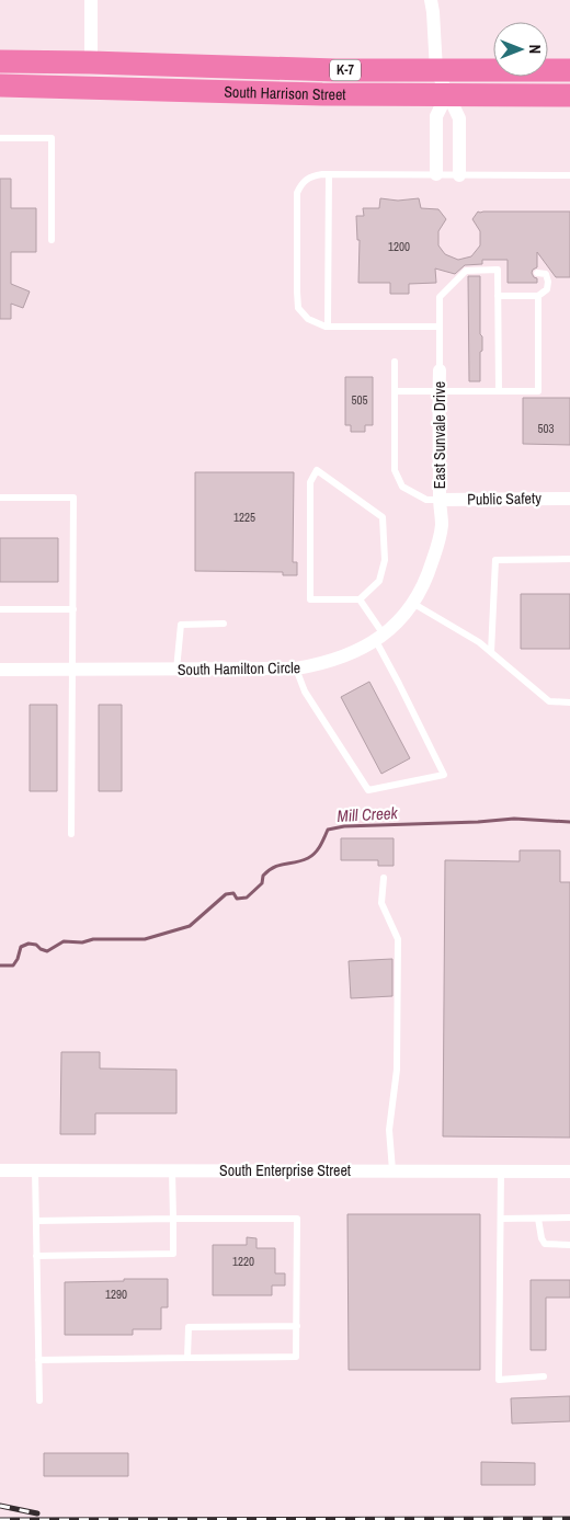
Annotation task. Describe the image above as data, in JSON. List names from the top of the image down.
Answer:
{
  "streets": {
    "highway": ["K-7", "South Harrison Street"],
    "street": [
      "East Sunvale Drive",
      "Public Safety",
      "South Hamilton Circle",
      "South Enterprise Street"
    ]
  },
  "crossings": [
    ["East Sunvale Drive", "Public Safety"],
    ["East Sunvale Drive", "South Hamilton Circle"],
    ["Public Safety", "South Hamilton Circle"]
  ],
  "water": ["Mill Creek"],
  "house_numbers": [
    "1200",
    "505",
    "503",
    "1225",
    "1220",
    "1290"
  ],
  "north": "right"
}
